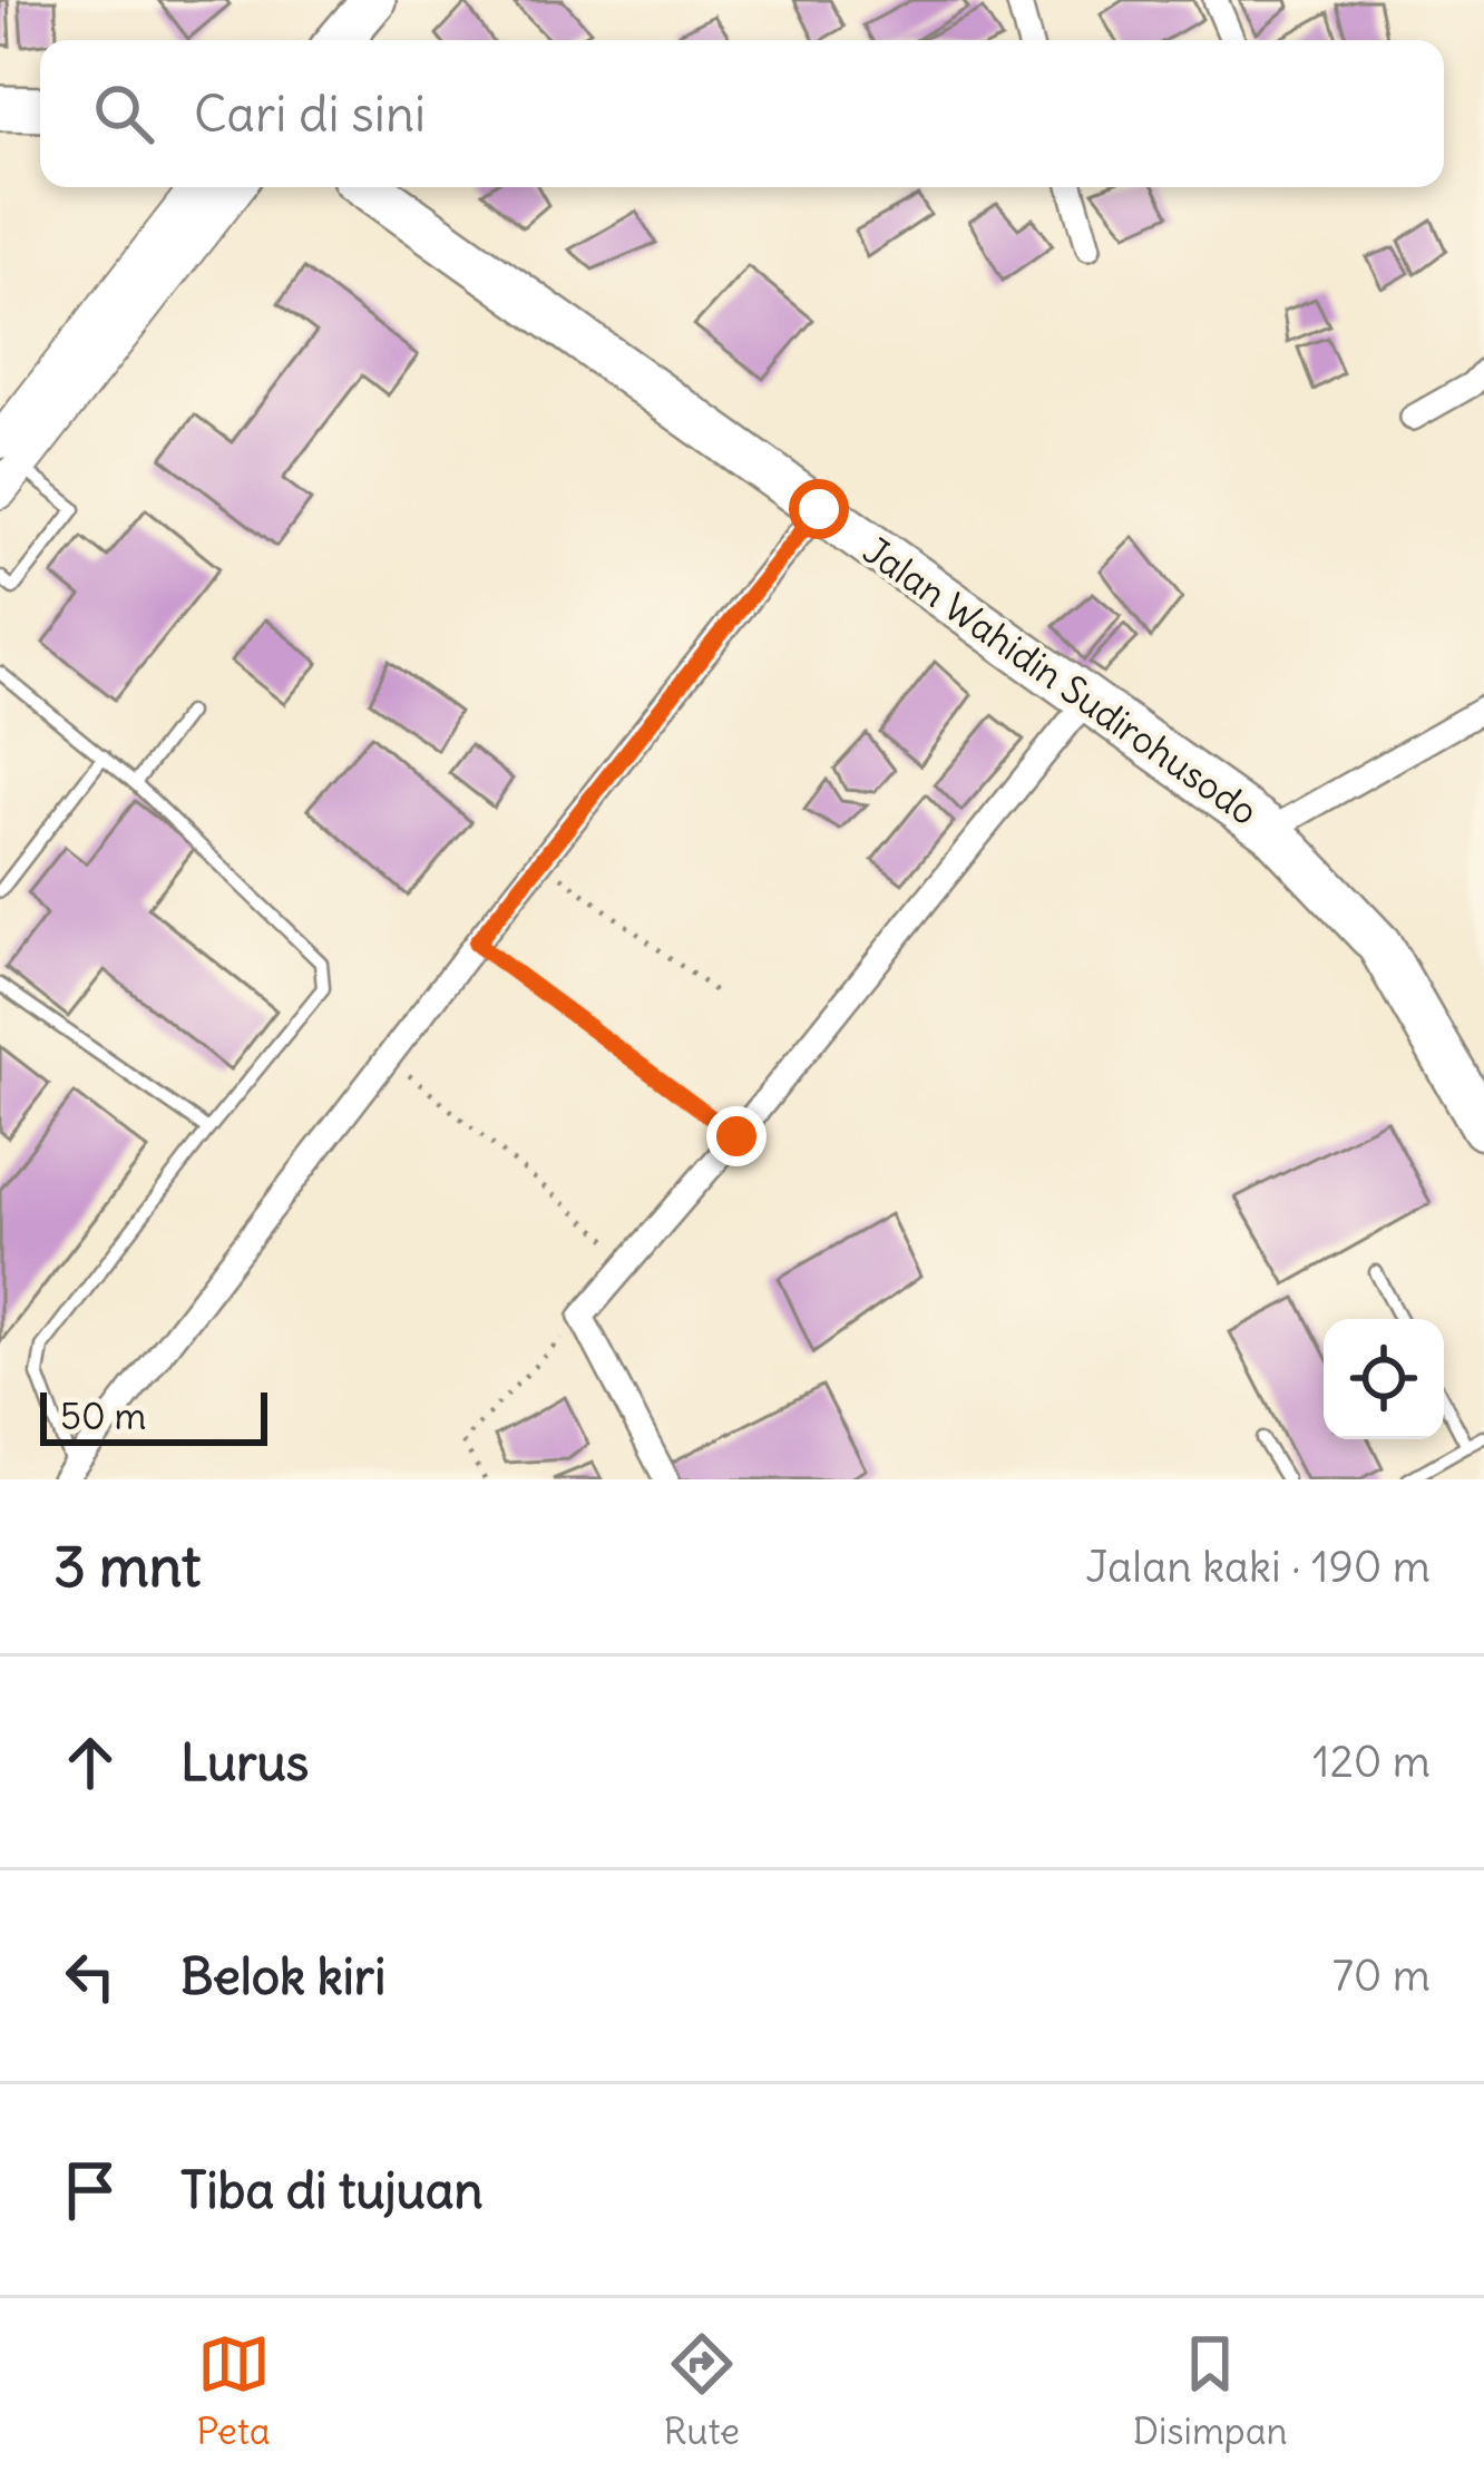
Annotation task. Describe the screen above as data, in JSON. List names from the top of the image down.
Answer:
{
  "streets": {
    "highway": ["Jalan Wahidin Sudirohusodo"]
  },
  "scale_bar": "50 m",
  "page": {
    "search": "Cari di sini",
    "scale": "50 m",
    "heading": ["3 mnt", "Jalan kaki · 190 m"],
    "list": [
      ["Lurus", "120 m"],
      ["Belok kiri", "70 m"],
      "Tiba di tujuan"
    ],
    "nav": ["Peta", "Rute", "Disimpan"]
  }
}
